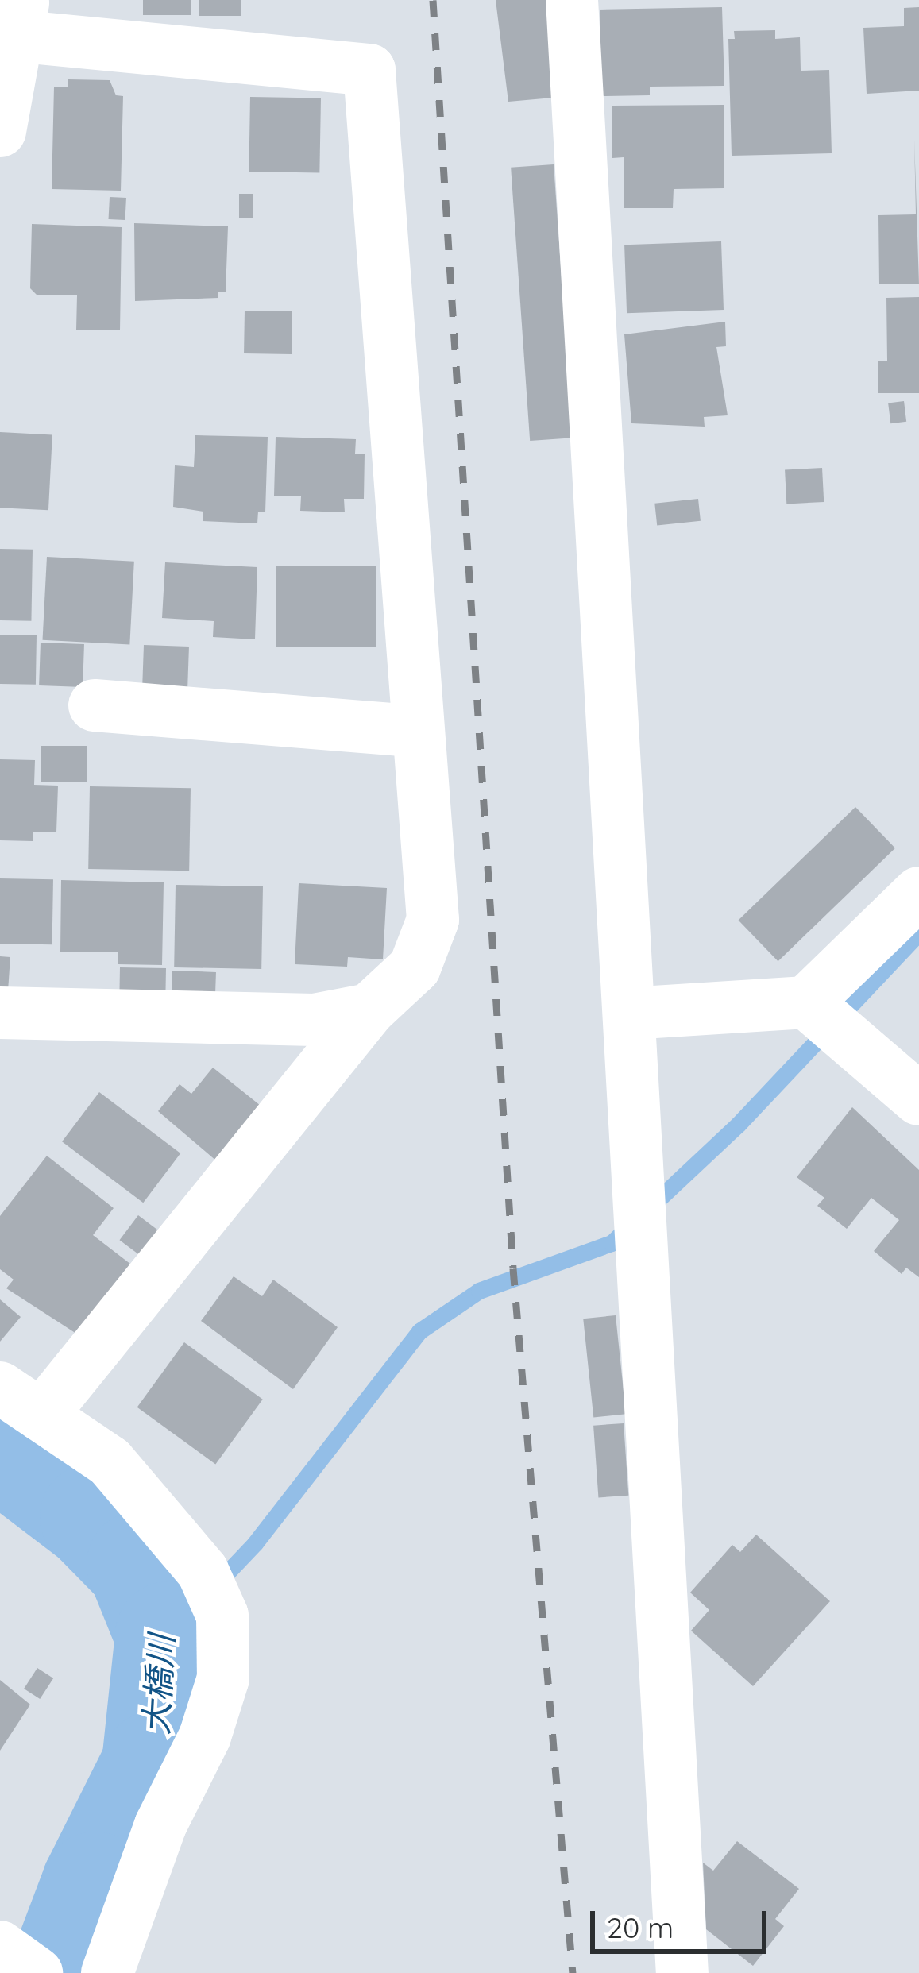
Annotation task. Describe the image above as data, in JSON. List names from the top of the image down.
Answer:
{
  "water": ["大橋川"],
  "scale_bar": "20 m"
}
